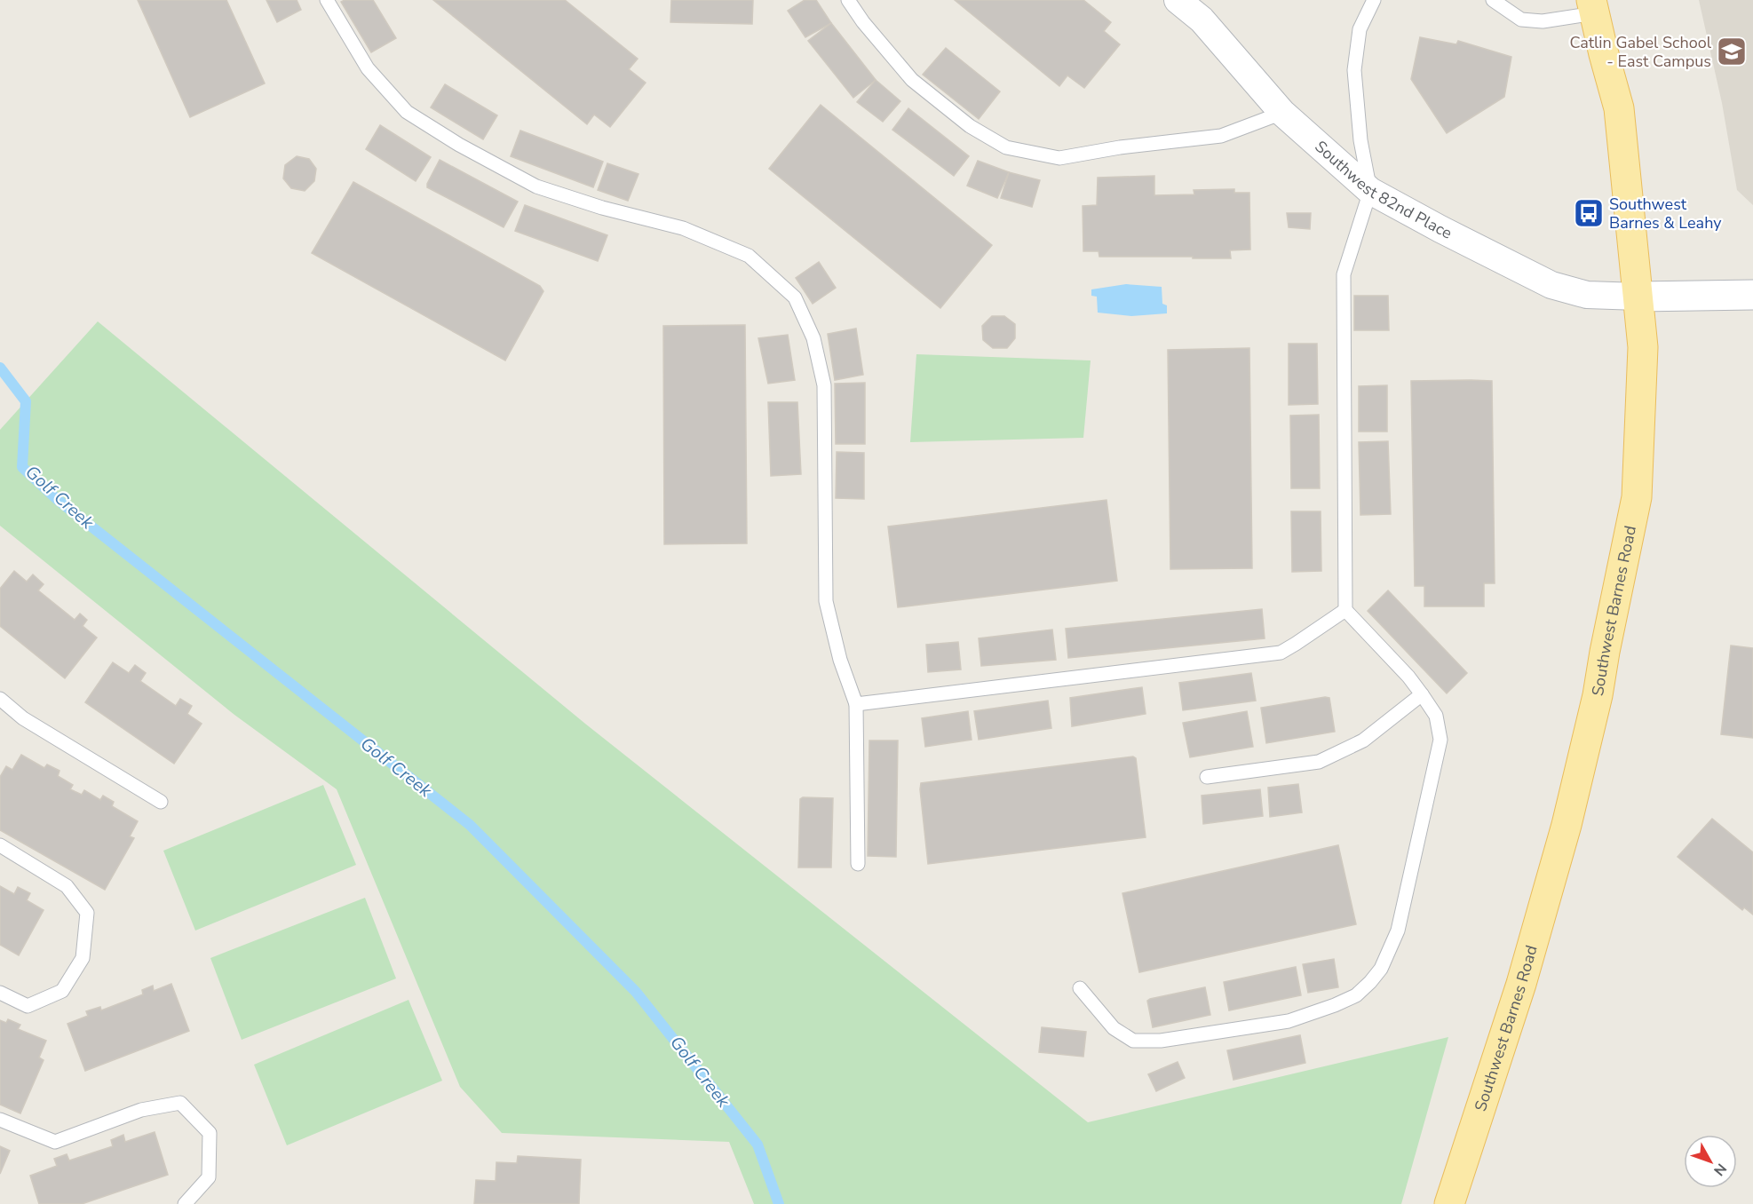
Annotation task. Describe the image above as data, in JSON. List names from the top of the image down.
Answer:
{
  "streets": {
    "main road": ["Southwest Barnes Road"],
    "street": ["Southwest 82nd Place"]
  },
  "crossings": [
    ["Southwest 82nd Place", "Southwest Barnes Road"]
  ],
  "water": ["Golf Creek"],
  "places": {
    "school or university": ["Catlin Gabel School - East Campus"],
    "bus stop": ["Southwest Barnes & Leahy"]
  },
  "north": "bottom right"
}
